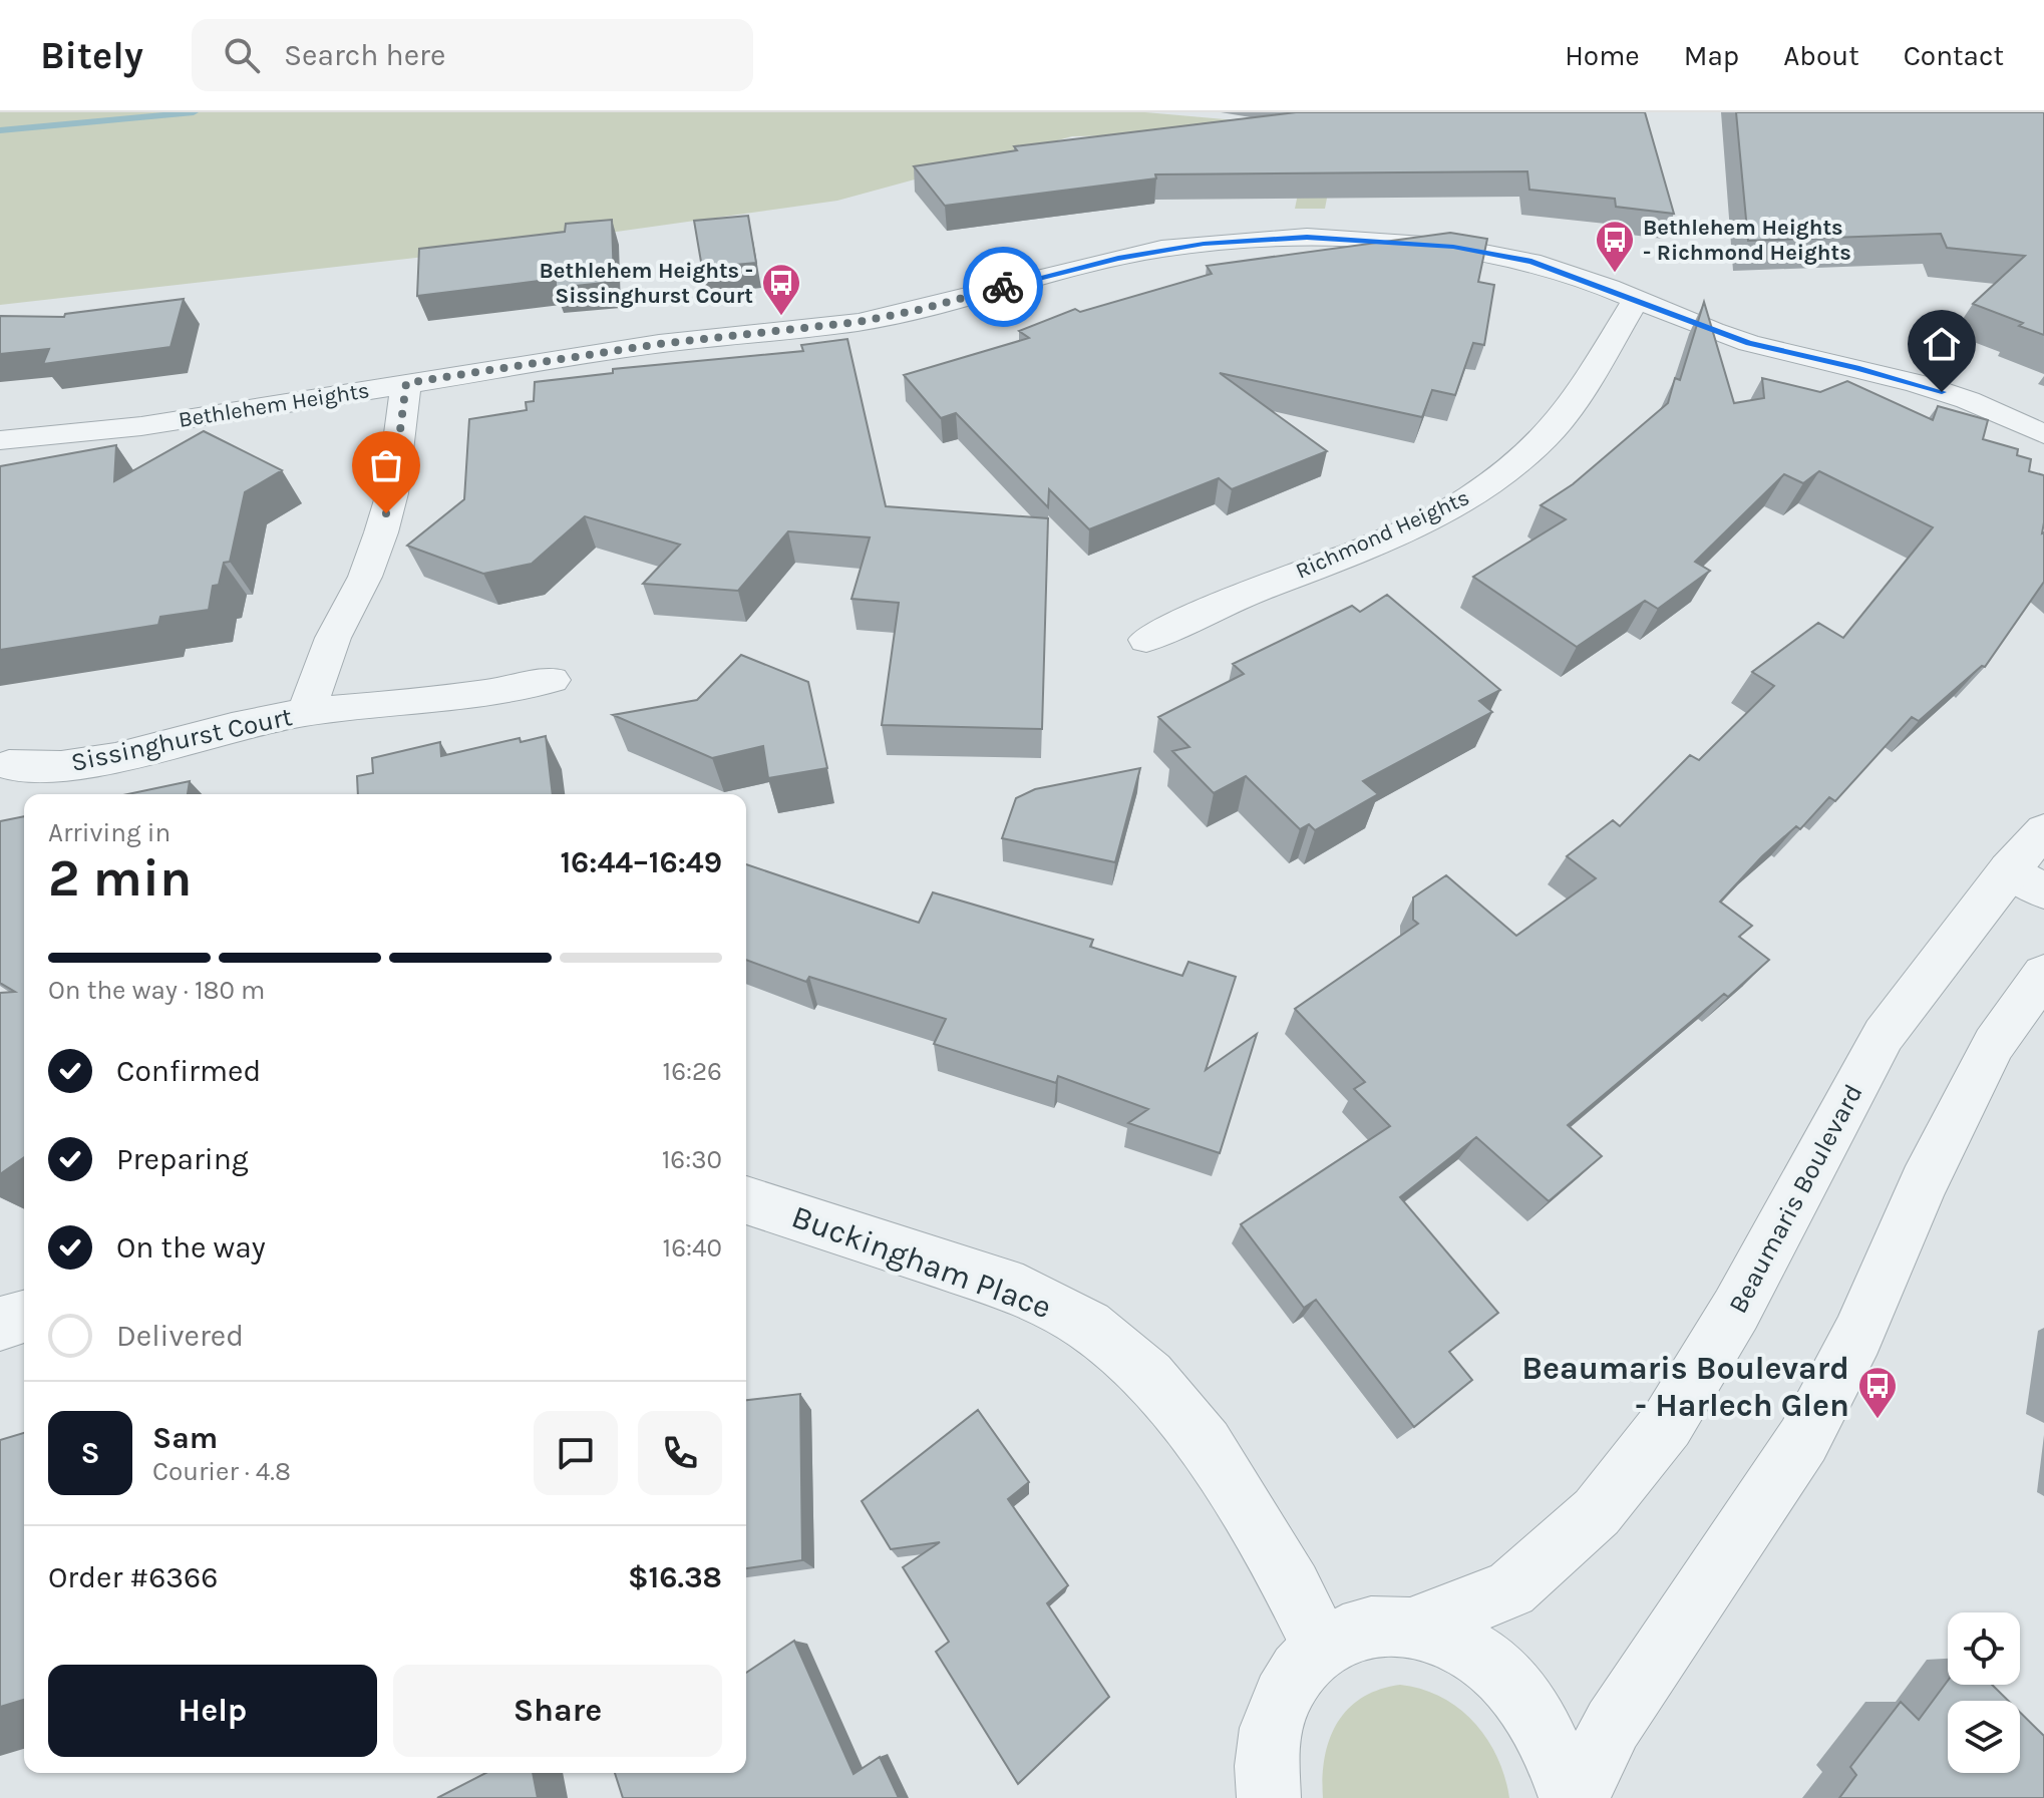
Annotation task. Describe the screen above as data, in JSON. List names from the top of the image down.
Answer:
{
  "streets": {
    "street": [
      "Bethlehem Heights",
      "Richmond Heights",
      "Sissinghurst Court",
      "Beaumaris Boulevard",
      "Buckingham Place"
    ]
  },
  "crossings": [
    ["Bethlehem Heights", "Richmond Heights"],
    ["Bethlehem Heights", "Sissinghurst Court"]
  ],
  "places": {
    "bus stop": ["Bethlehem Heights - Richmond Heights", "Bethlehem Heights - Sissinghurst Court", "Beaumaris Boulevard - Harlech Glen"]
  },
  "page": {
    "header": "Bitely",
    "search": "Search here",
    "nav": [
      "Home",
      "Map",
      "About",
      "Contact"
    ],
    "heading": ["2 min", "Arriving in", "16:44–16:49"],
    "panel": [
      "Sam",
      "Courier · 4.8",
      "Order #6366",
      "$16.38"
    ],
    "bar": "On the way · 180 m",
    "list": [
      ["Confirmed", "16:26"],
      ["Preparing", "16:30"],
      ["On the way", "16:40"],
      "Delivered"
    ],
    "round": "S",
    "buttons": ["Help", "Share"]
  }
}
